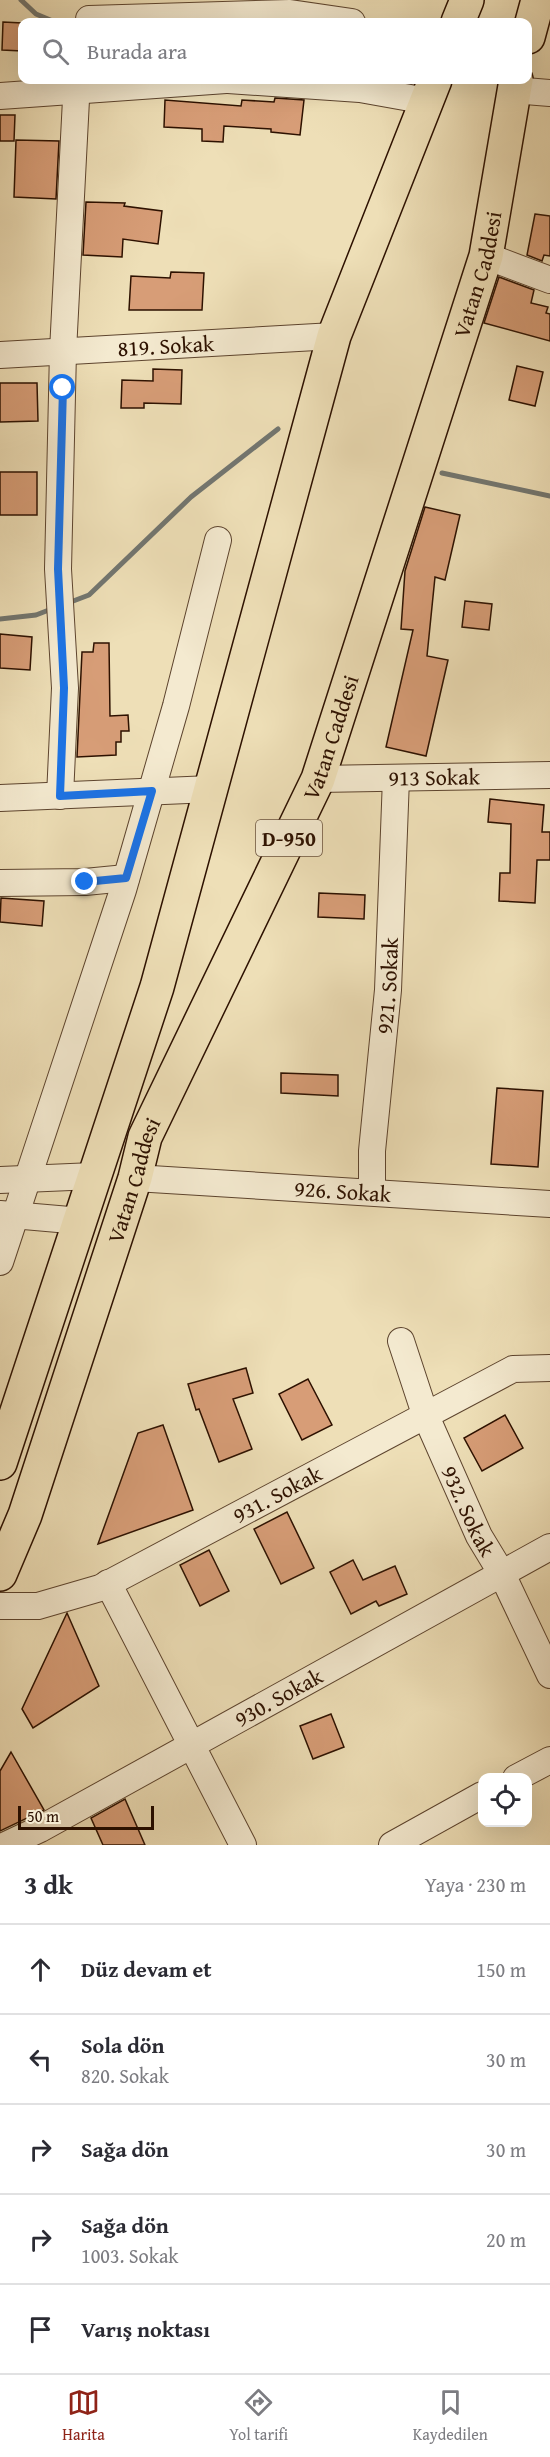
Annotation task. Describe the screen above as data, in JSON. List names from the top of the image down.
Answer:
{
  "streets": {
    "highway": ["Vatan Caddesi", "D-950"],
    "street": [
      "819. Sokak",
      "913 Sokak",
      "921. Sokak",
      "926. Sokak",
      "931. Sokak",
      "932. Sokak",
      "930. Sokak"
    ]
  },
  "crossings": [
    ["Vatan Caddesi", "819. Sokak"],
    ["Vatan Caddesi", "913 Sokak"],
    ["Vatan Caddesi", "926. Sokak"],
    ["913 Sokak", "921. Sokak"],
    ["921. Sokak", "926. Sokak"],
    ["931. Sokak", "932. Sokak"],
    ["932. Sokak", "930. Sokak"]
  ],
  "scale_bar": "50 m",
  "page": {
    "search": "Burada ara",
    "scale": "50 m",
    "heading": ["3 dk", "Yaya · 230 m"],
    "list": [
      ["Düz devam et", "150 m"],
      ["Sola dön", "820. Sokak", "30 m"],
      ["Sağa dön", "30 m"],
      ["Sağa dön", "1003. Sokak", "20 m"],
      "Varış noktası"
    ],
    "nav": ["Harita", "Yol tarifi", "Kaydedilen"]
  }
}
